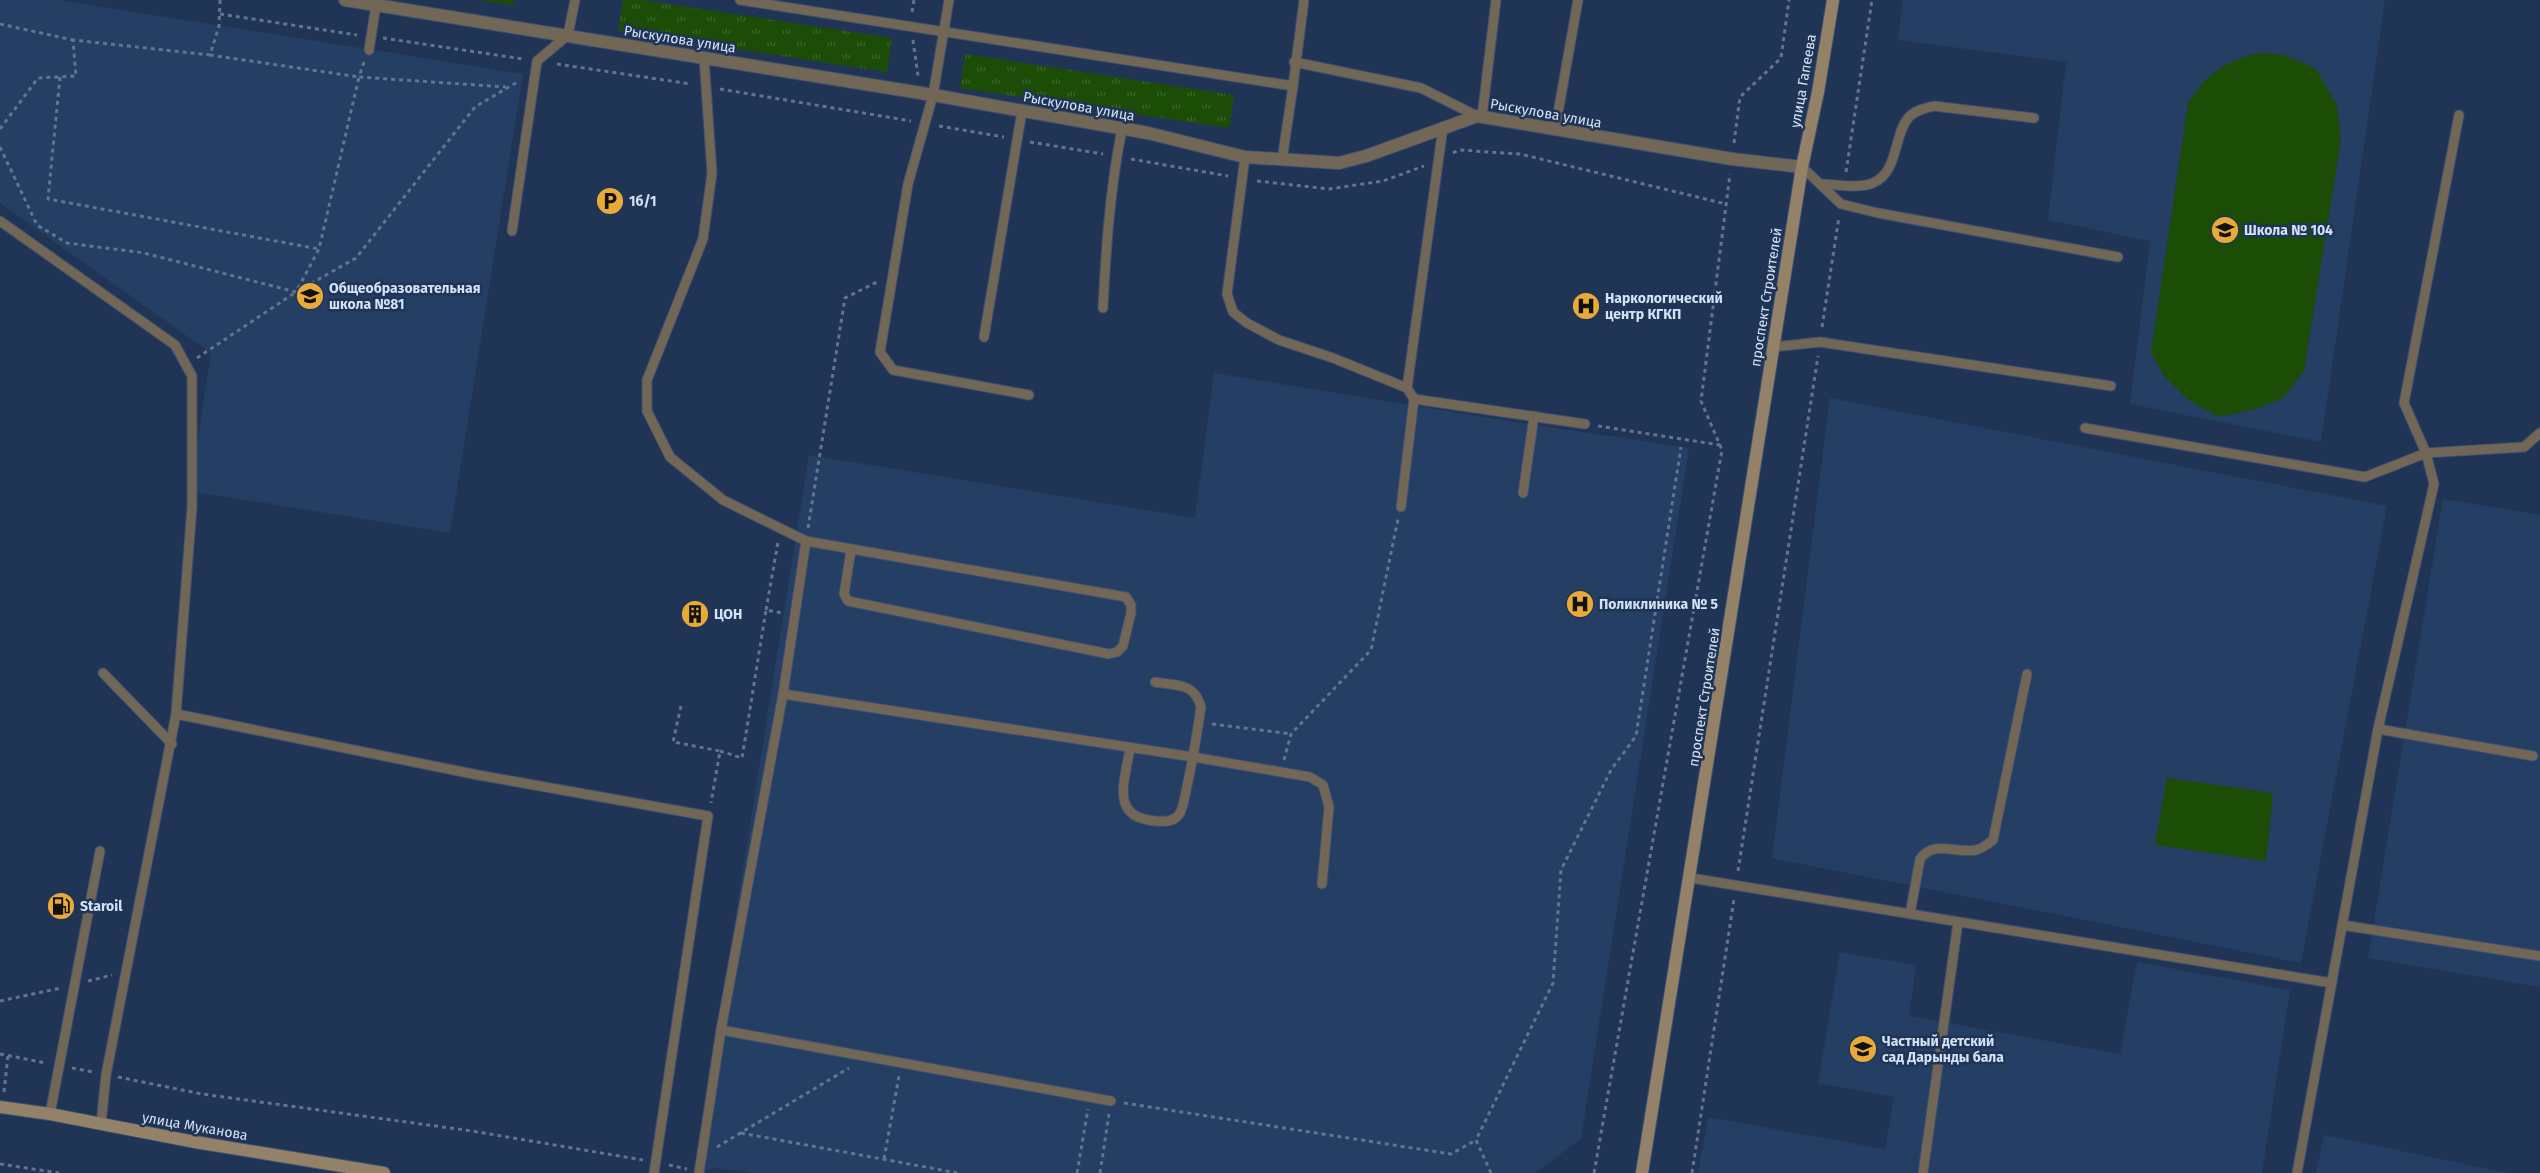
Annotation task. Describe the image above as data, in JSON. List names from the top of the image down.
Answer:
{
  "streets": {
    "main road": ["улица Гапеева", "проспект Строителей", "улица Муканова"],
    "street": ["Рыскулова улица"]
  },
  "crossings": [
    ["Рыскулова улица", "улица Гапеева"],
    ["Рыскулова улица", "проспект Строителей"],
    ["улица Гапеева", "проспект Строителей"]
  ],
  "places": {
    "parking": ["1б/1"],
    "school or university": ["Школа № 104", "Общеобразовательная школа №81", "Частный детский сад Дарынды бала"],
    "hospital": ["Наркологический центр КГКП", "Поликлиника № 5"],
    "building": ["ЦОН"],
    "fuel station": ["Staroil"]
  }
}
